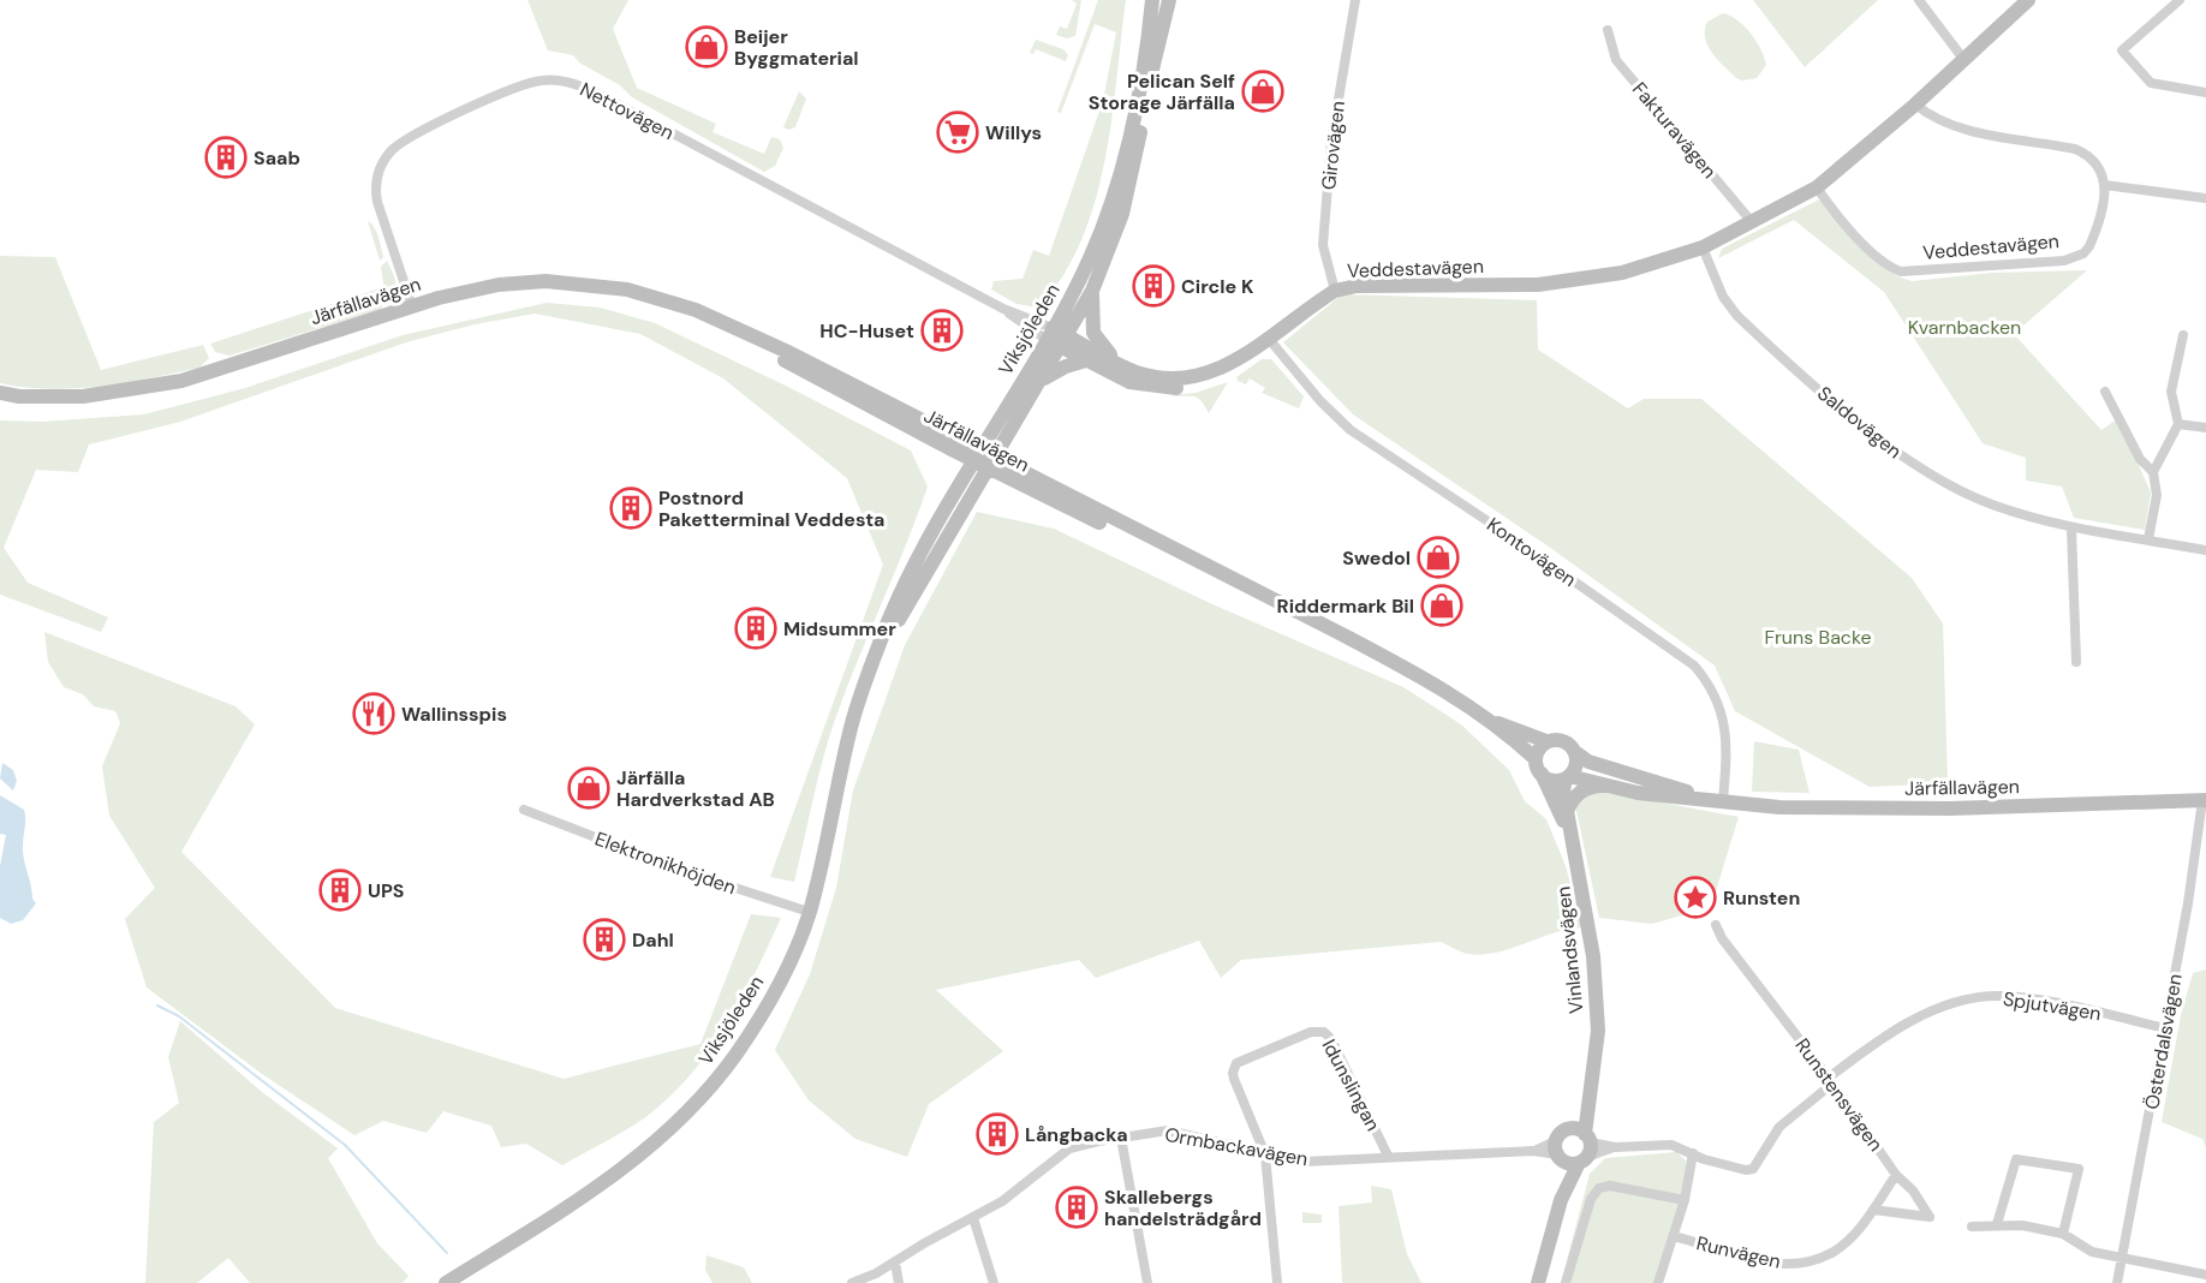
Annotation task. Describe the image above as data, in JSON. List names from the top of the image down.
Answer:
{
  "streets": {
    "street": [
      "Nettovägen",
      "Fakturavägen",
      "Girovägen",
      "Veddestavägen",
      "Järfällavägen",
      "Viksjöleden",
      "Saldovägen",
      "Kontovägen",
      "Elektronikhöjden",
      "Vinlandsvägen",
      "Spjutvägen",
      "Österdalsvägen",
      "Idunslingan",
      "Runstensvägen",
      "Ormbackavägen",
      "Runvägen"
    ]
  },
  "crossings": [
    ["Nettovägen", "Veddestavägen"],
    ["Nettovägen", "Järfällavägen"],
    ["Nettovägen", "Viksjöleden"],
    ["Fakturavägen", "Veddestavägen"],
    ["Girovägen", "Veddestavägen"],
    ["Veddestavägen", "Viksjöleden"],
    ["Veddestavägen", "Saldovägen"],
    ["Veddestavägen", "Kontovägen"],
    ["Järfällavägen", "Viksjöleden"],
    ["Järfällavägen", "Kontovägen"],
    ["Järfällavägen", "Vinlandsvägen"],
    ["Järfällavägen", "Österdalsvägen"],
    ["Viksjöleden", "Elektronikhöjden"],
    ["Vinlandsvägen", "Ormbackavägen"],
    ["Spjutvägen", "Österdalsvägen"],
    ["Spjutvägen", "Runstensvägen"],
    ["Idunslingan", "Ormbackavägen"],
    ["Runstensvägen", "Runvägen"]
  ],
  "parks": ["Kvarnbacken", "Fruns Backe"],
  "places": {
    "shop": [
      "Beijer Byggmaterial",
      "Pelican Self Storage Järfälla",
      "Swedol",
      "Riddermark Bil",
      "Järfälla Hardverkstad AB"
    ],
    "supermarket": ["Willys"],
    "building": [
      "Saab",
      "Circle K",
      "HC-Huset",
      "Postnord Paketterminal Veddesta",
      "Midsummer",
      "UPS",
      "Dahl",
      "Långbacka",
      "Skallebergs handelsträdgård"
    ],
    "restaurant": ["Wallinsspis"],
    "place": ["Runsten"]
  }
}
